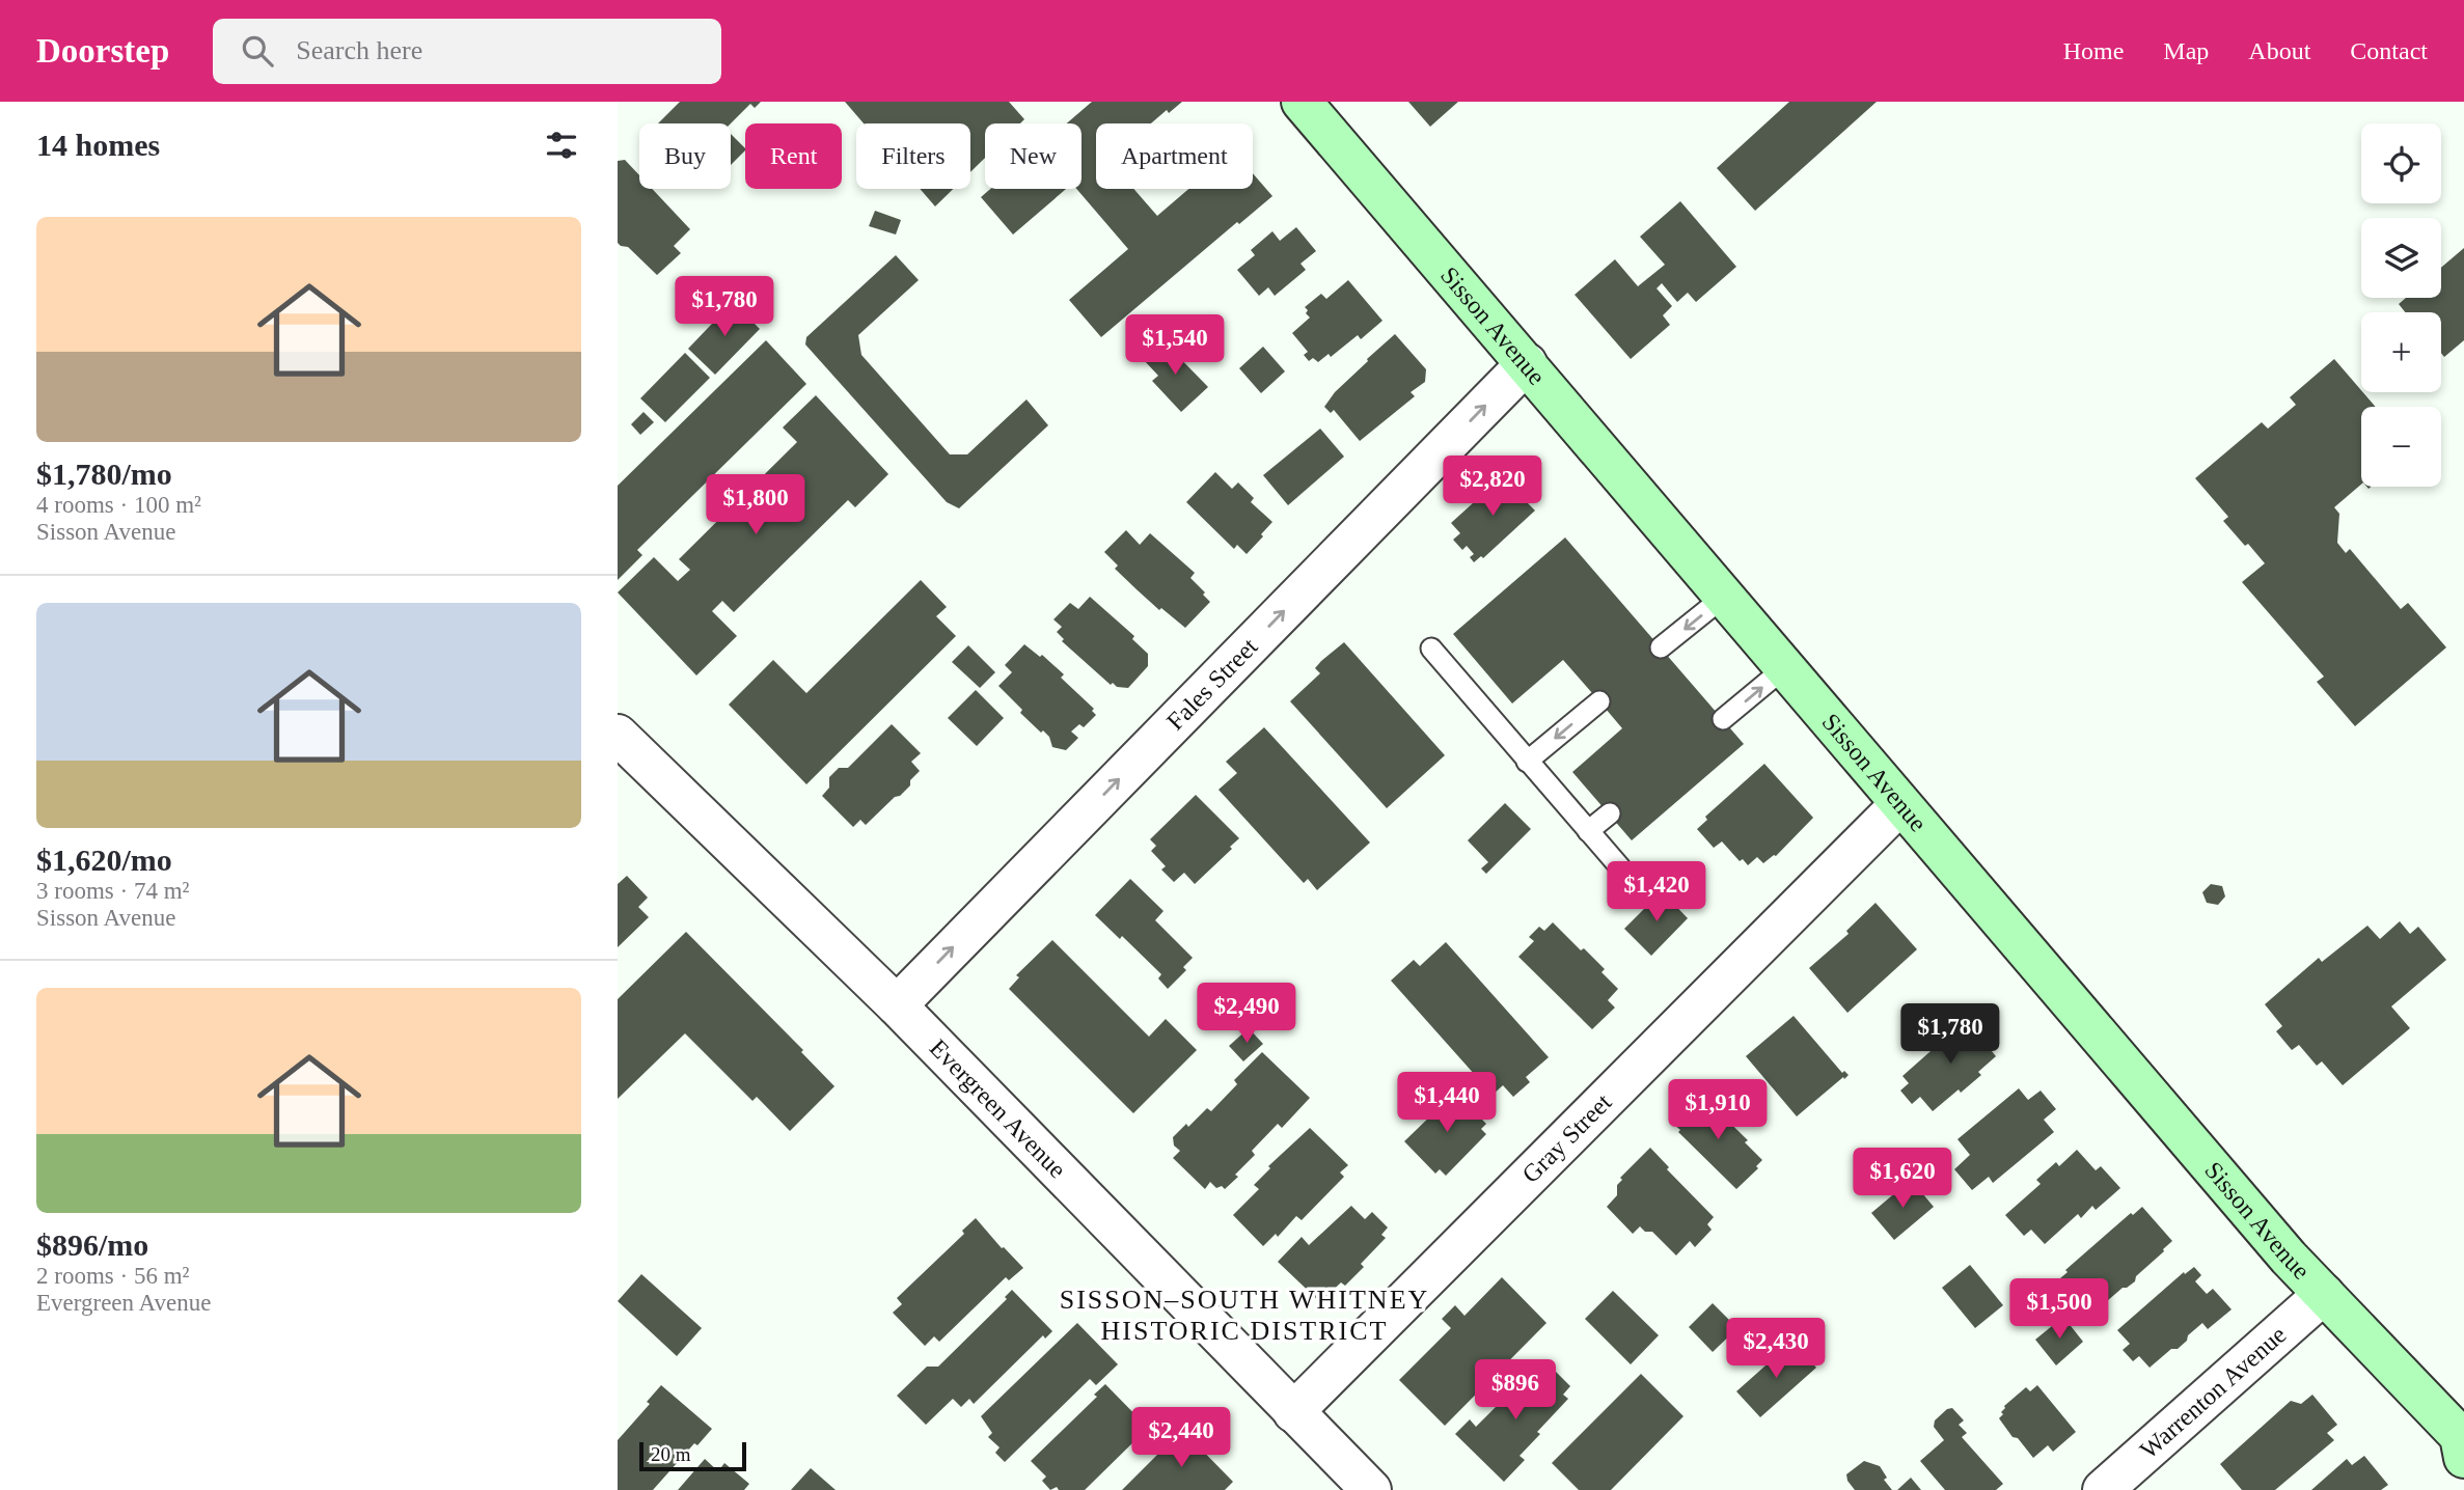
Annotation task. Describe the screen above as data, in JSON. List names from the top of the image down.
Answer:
{
  "streets": {
    "main road": ["Sisson Avenue"],
    "street": [
      "Fales Street",
      "Evergreen Avenue",
      "Gray Street",
      "Warrenton Avenue"
    ]
  },
  "crossings": [
    ["Sisson Avenue", "Fales Street"],
    ["Sisson Avenue", "Gray Street"],
    ["Sisson Avenue", "Warrenton Avenue"],
    ["Fales Street", "Evergreen Avenue"],
    ["Evergreen Avenue", "Gray Street"]
  ],
  "one_way": ["Fales Street"],
  "districts": ["SISSON–SOUTH WHITNEY HISTORIC DISTRICT"],
  "scale_bar": "20 m",
  "page": {
    "header": "Doorstep",
    "search": "Search here",
    "nav": [
      "Home",
      "Map",
      "About",
      "Contact"
    ],
    "heading": "14 homes",
    "map_buttons": ["+", "−"],
    "chip": [
      "Buy",
      "Rent",
      "Filters",
      "New",
      "Apartment"
    ],
    "list": [
      {
        "name": "$1,780/mo",
        "note": "4 rooms · 100 m² · Sisson Avenue"
      },
      {
        "name": "$1,620/mo",
        "note": "3 rooms · 74 m² · Sisson Avenue"
      },
      {
        "name": "$896/mo",
        "note": "2 rooms · 56 m² · Evergreen Avenue"
      }
    ],
    "price": [
      "$1,780",
      "$1,540",
      "$2,820",
      "$1,800",
      "$1,420",
      "$2,490",
      "$1,780",
      "$1,440",
      "$1,910",
      "$1,620",
      "$1,500",
      "$2,430",
      "$896",
      "$2,440"
    ],
    "scale": "20 m"
  }
}
